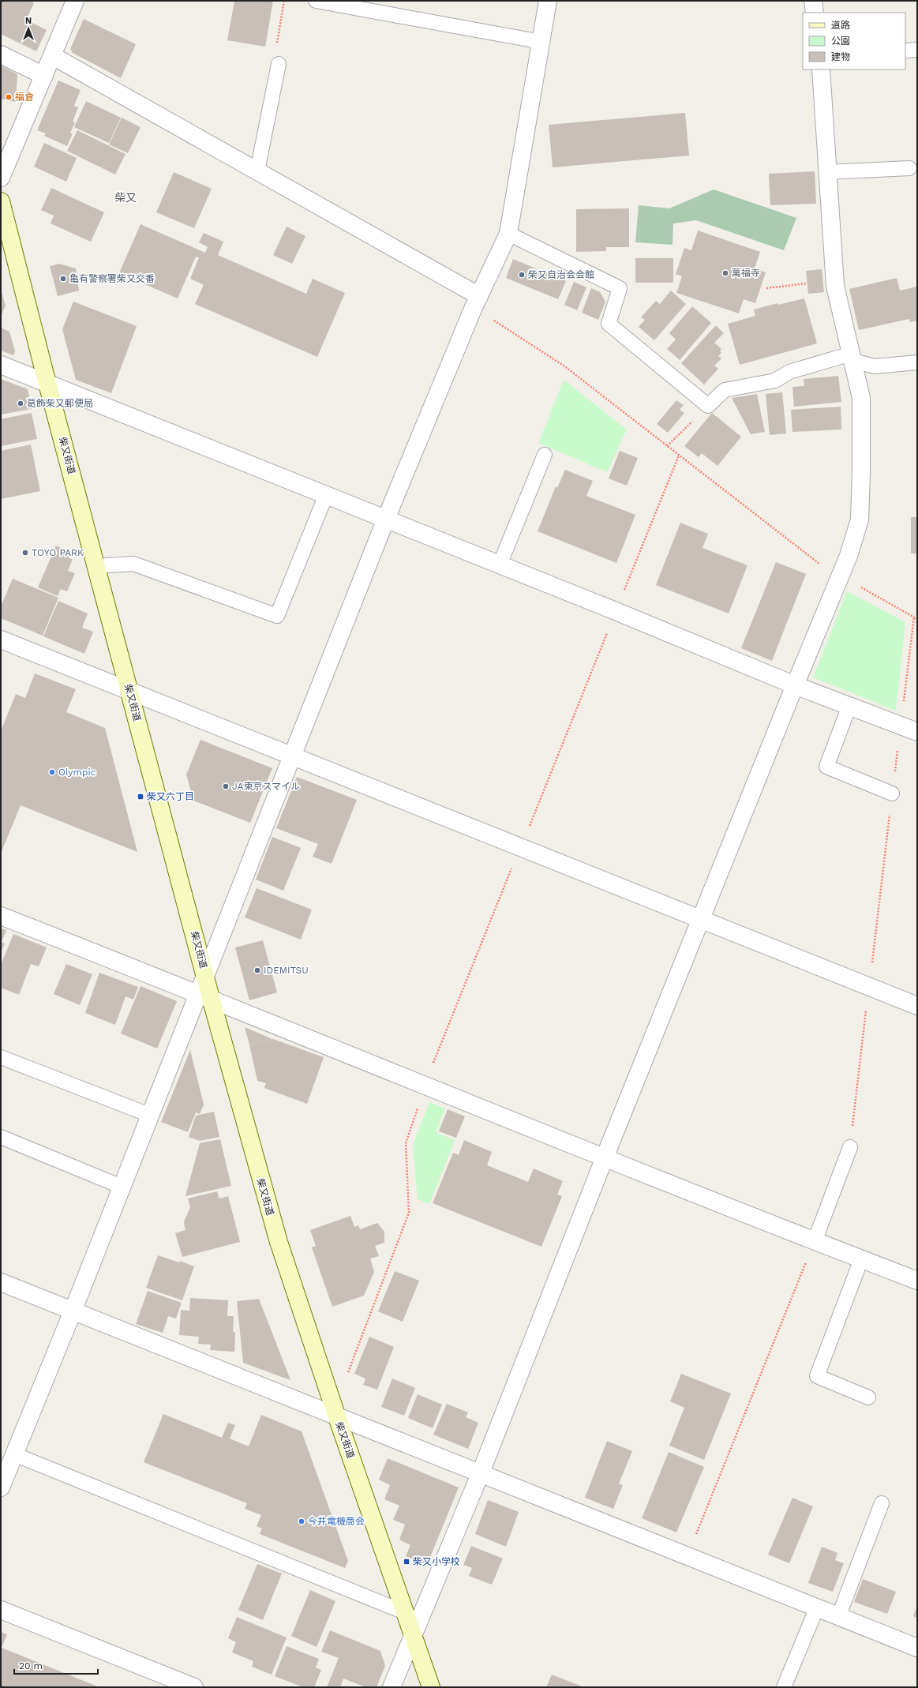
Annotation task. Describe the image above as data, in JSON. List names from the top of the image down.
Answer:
{
  "streets": {
    "main road": ["柴又街道"]
  },
  "districts": ["柴又"],
  "places": {
    "other": [
      "福倉",
      "萬福寺",
      "柴又自治会会館",
      "亀有警察署柴又交番",
      "葛飾柴又郵便局",
      "TOYO PARK",
      "Olympic",
      "JA東京スマイル",
      "IDEMITSU",
      "今井電機商会"
    ],
    "transit": ["柴又六丁目", "柴又小学校"]
  },
  "legend": ["道路", "公園", "建物"],
  "scale_bar": "20 m",
  "north": "top"
}
